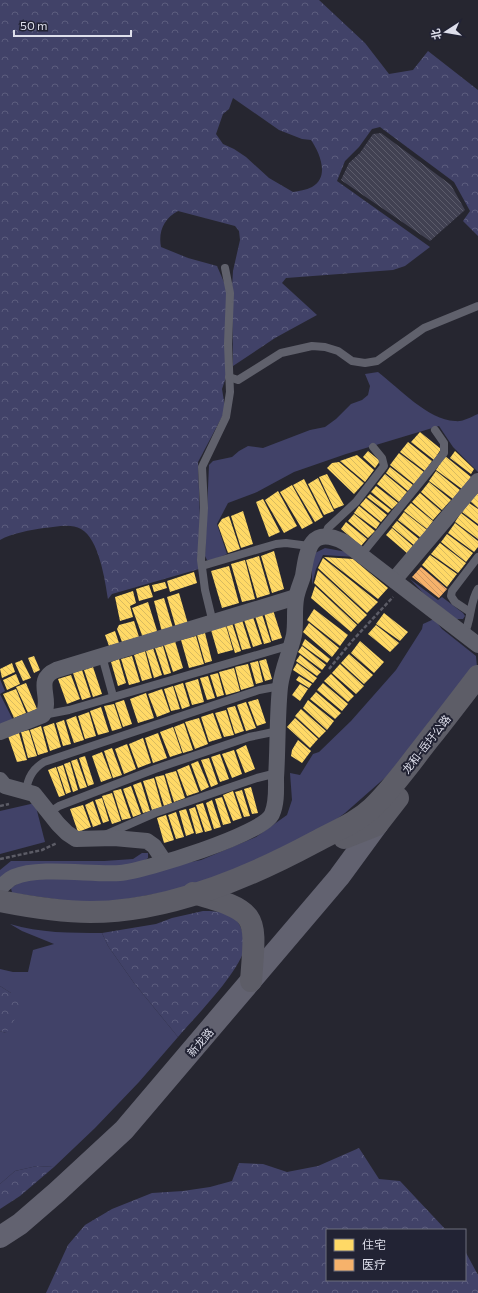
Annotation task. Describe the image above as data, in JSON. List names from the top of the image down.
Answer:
{
  "streets": {
    "highway": ["龙和-岳圩公路"],
    "main road": ["新龙路"]
  },
  "crossings": [
    ["龙和-岳圩公路", "新龙路"]
  ],
  "legend": ["住宅", "医疗"],
  "scale_bar": "50 m",
  "north": "left"
}
